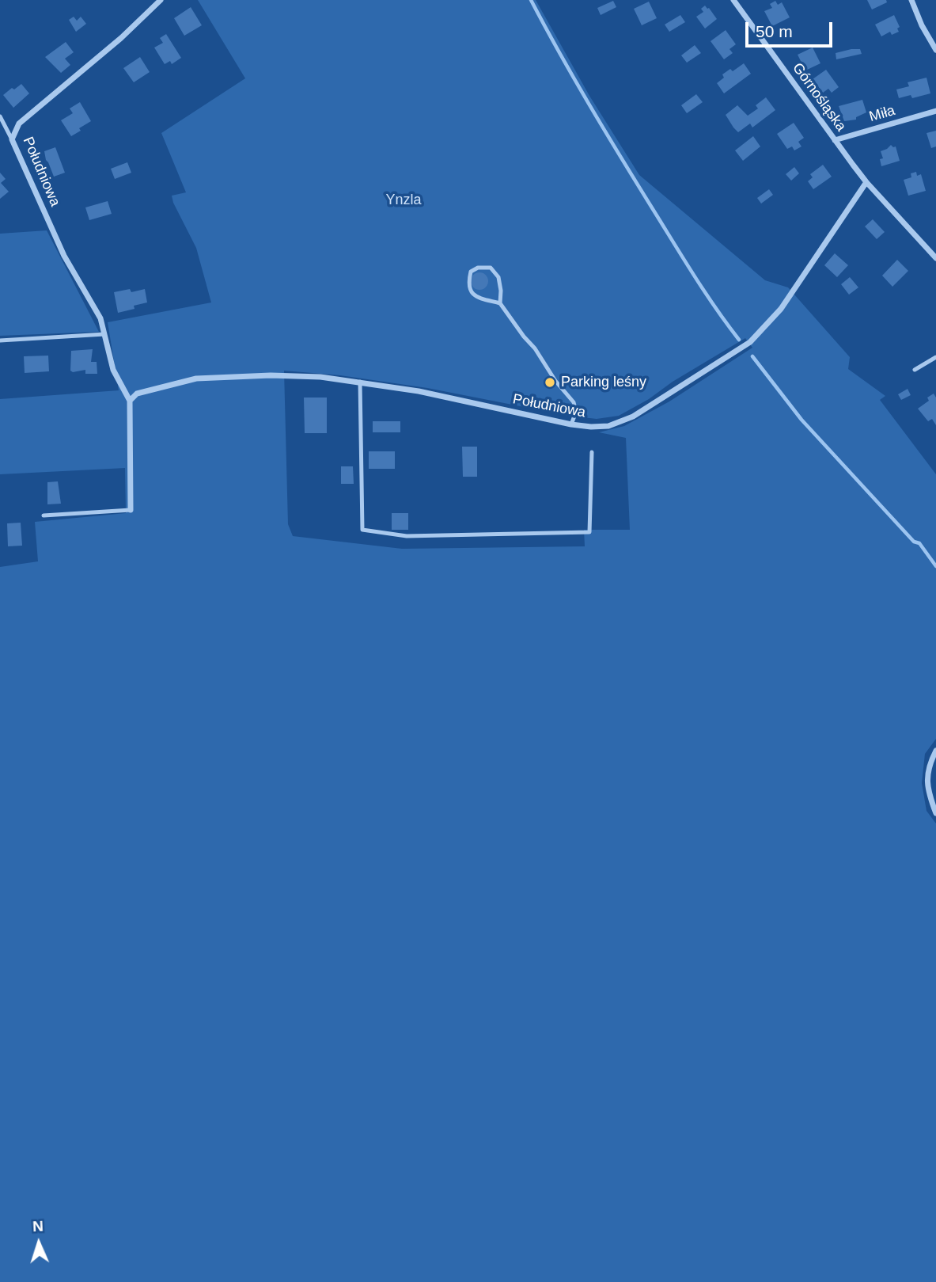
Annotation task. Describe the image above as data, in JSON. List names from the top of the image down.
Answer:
{
  "streets": {
    "street": ["Górnośląska", "Miła", "Południowa"]
  },
  "crossings": [
    ["Górnośląska", "Miła"],
    ["Górnośląska", "Południowa"]
  ],
  "parks": ["Ynzla"],
  "places": ["Parking leśny"],
  "scale_bar": "50 m",
  "north": "top"
}
